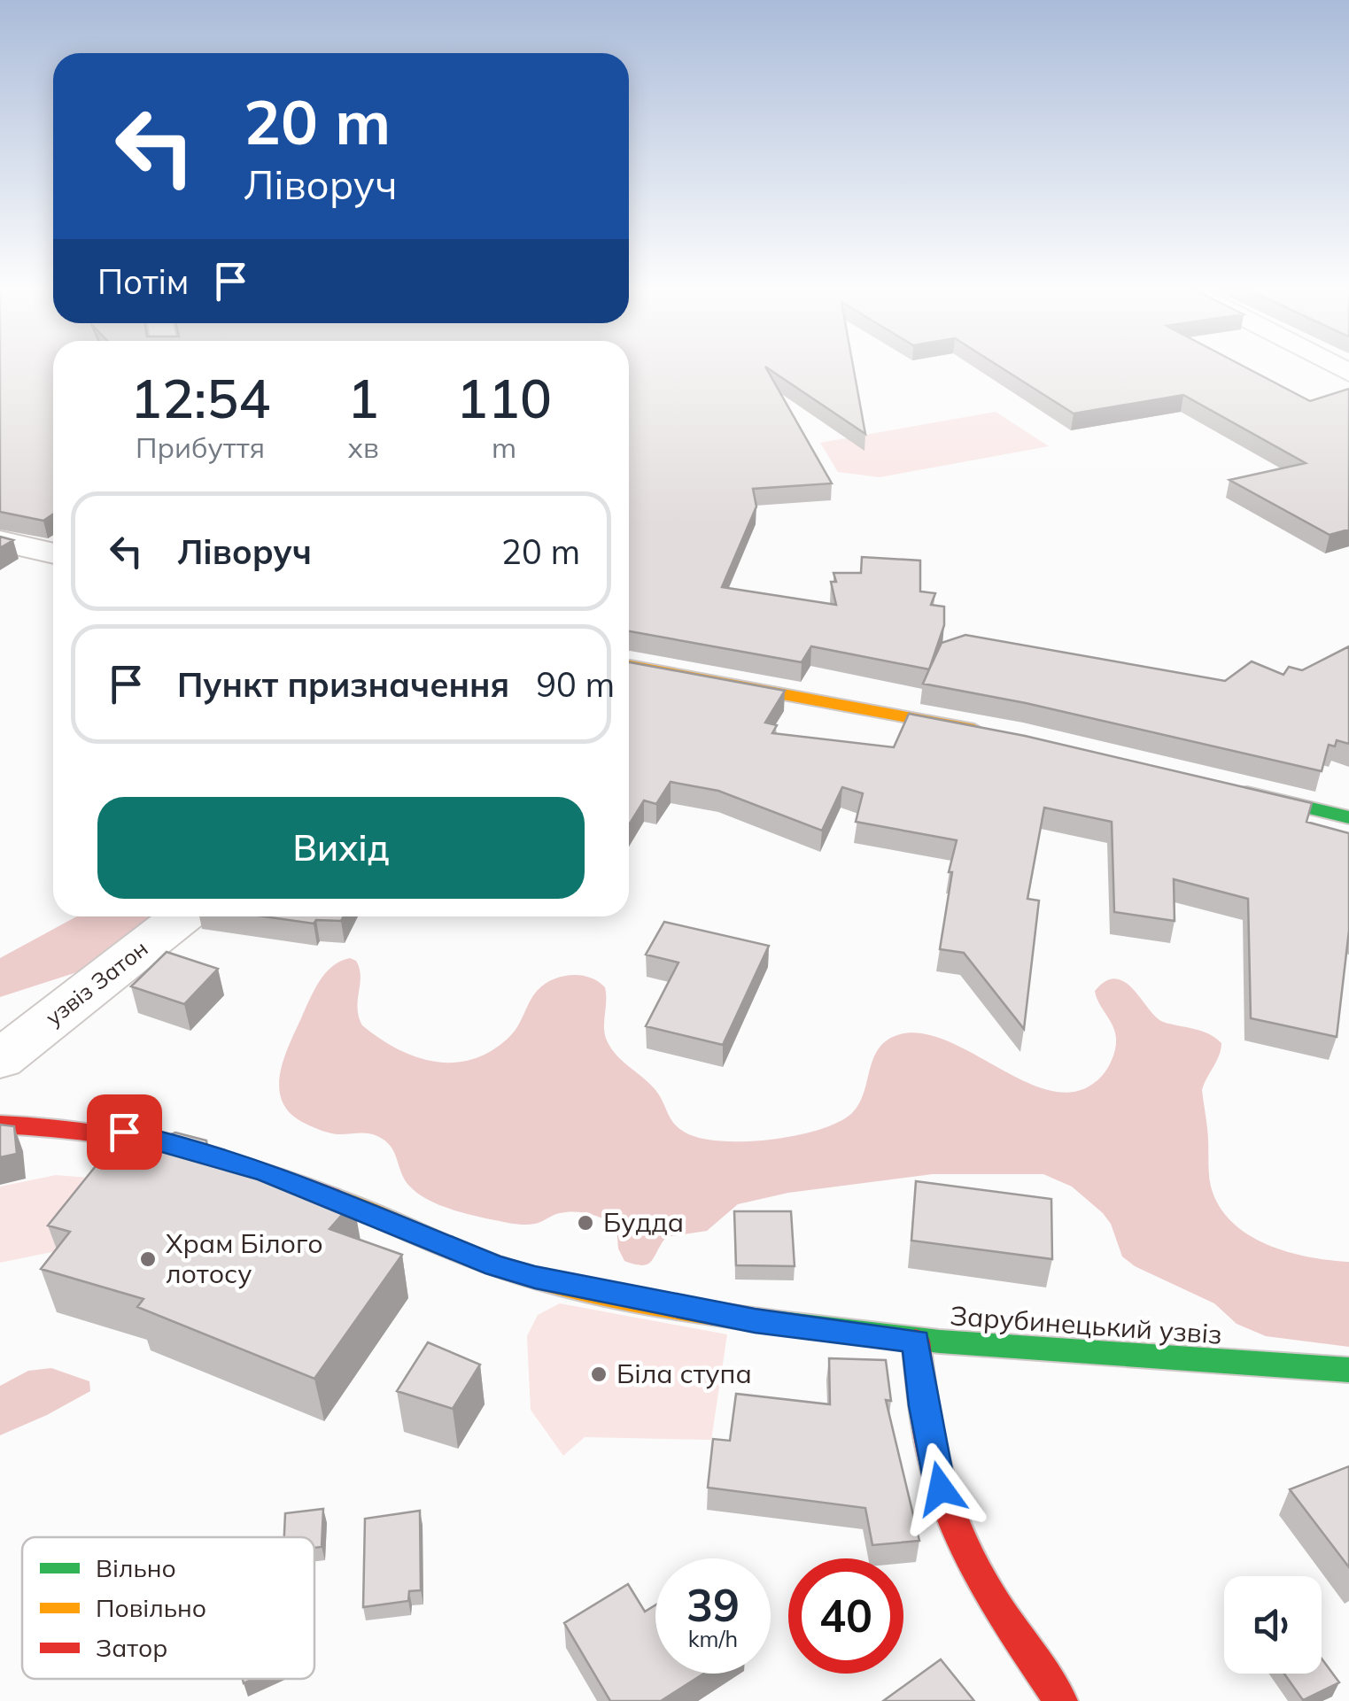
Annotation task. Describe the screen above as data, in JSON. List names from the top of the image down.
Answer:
{
  "streets": {
    "street": ["узвіз Затон", "Зарубинецький узвіз"]
  },
  "places": ["Будда", "Храм Білого лотосу", "Біла ступа"],
  "legend": ["Вільно", "Повільно", "Затор"],
  "page": {
    "turn": ["20 m", "Ліворуч"],
    "then": "Потім",
    "eta": [
      "12:54",
      "Прибуття",
      "1",
      "хв",
      "110",
      "m"
    ],
    "list": [
      {
        "name": "Ліворуч",
        "value": "20 m"
      },
      {
        "name": "Пункт призначення",
        "value": "90 m"
      }
    ],
    "buttons": "Вихід",
    "speed": "39 km/h",
    "limit": "40"
  }
}
